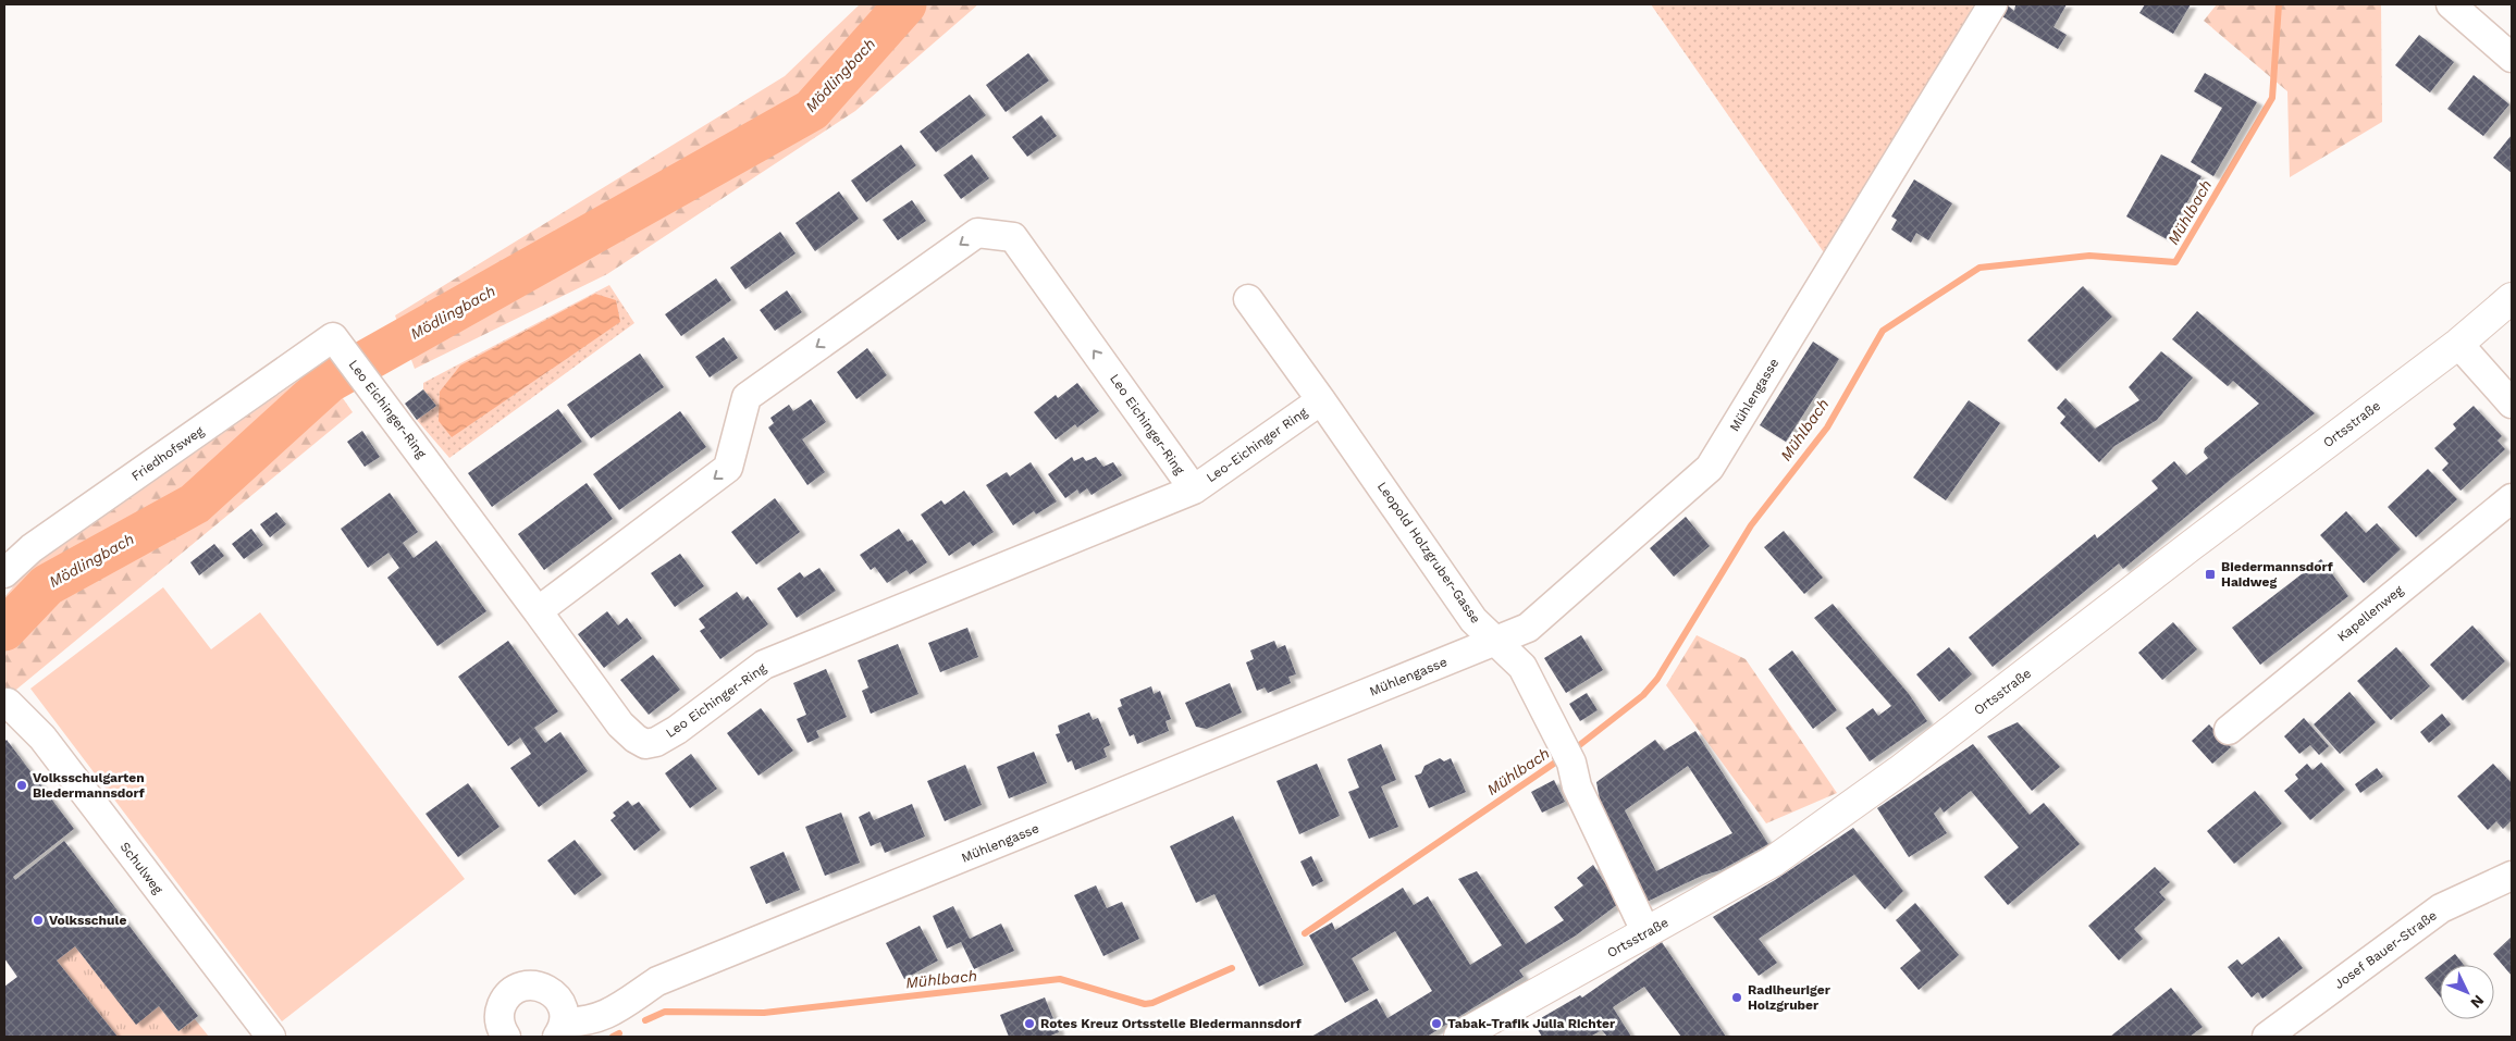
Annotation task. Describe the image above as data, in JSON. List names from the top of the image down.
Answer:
{
  "streets": {
    "street": [
      "Mühlengasse",
      "Leo Eichinger-Ring",
      "Ortsstraße",
      "Leo-Eichinger Ring",
      "Friedhofsweg",
      "Leopold Holzgruber-Gasse",
      "Kapellenweg",
      "Schulweg",
      "Josef Bauer-Straße"
    ]
  },
  "crossings": [
    ["Mühlengasse", "Leopold Holzgruber-Gasse"],
    ["Leo Eichinger-Ring", "Leo-Eichinger Ring"],
    ["Leo Eichinger-Ring", "Friedhofsweg"],
    ["Ortsstraße", "Leopold Holzgruber-Gasse"],
    ["Leo-Eichinger Ring", "Leopold Holzgruber-Gasse"]
  ],
  "water": ["Mödlingbach", "Mühlbach"],
  "places": {
    "transit": ["Biedermannsdorf Haidweg"],
    "other": [
      "Volksschulgarten Biedermannsdorf",
      "Volksschule",
      "Radlheuriger Holzgruber",
      "Rotes Kreuz Ortsstelle Biedermannsdorf",
      "Tabak-Trafik Julia Richter"
    ]
  },
  "north": "bottom right"
}
